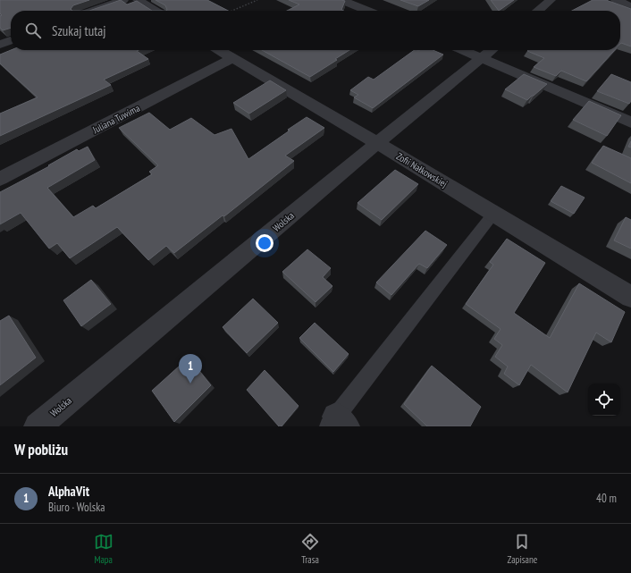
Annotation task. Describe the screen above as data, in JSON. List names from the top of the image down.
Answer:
{
  "streets": {
    "street": ["Juliana Tuwima", "Zofii Nałkowskiej", "Wolska"]
  },
  "crossings": [
    ["Juliana Tuwima", "Zofii Nałkowskiej"],
    ["Zofii Nałkowskiej", "Wolska"]
  ],
  "page": {
    "search": "Szukaj tutaj",
    "pins": "1",
    "heading": "W pobliżu",
    "list": [
      {
        "mark": "1",
        "name": "AlphaVit",
        "note": "Biuro · Wolska",
        "value": "40 m"
      }
    ],
    "nav": ["Mapa", "Trasa", "Zapisane"]
  }
}
